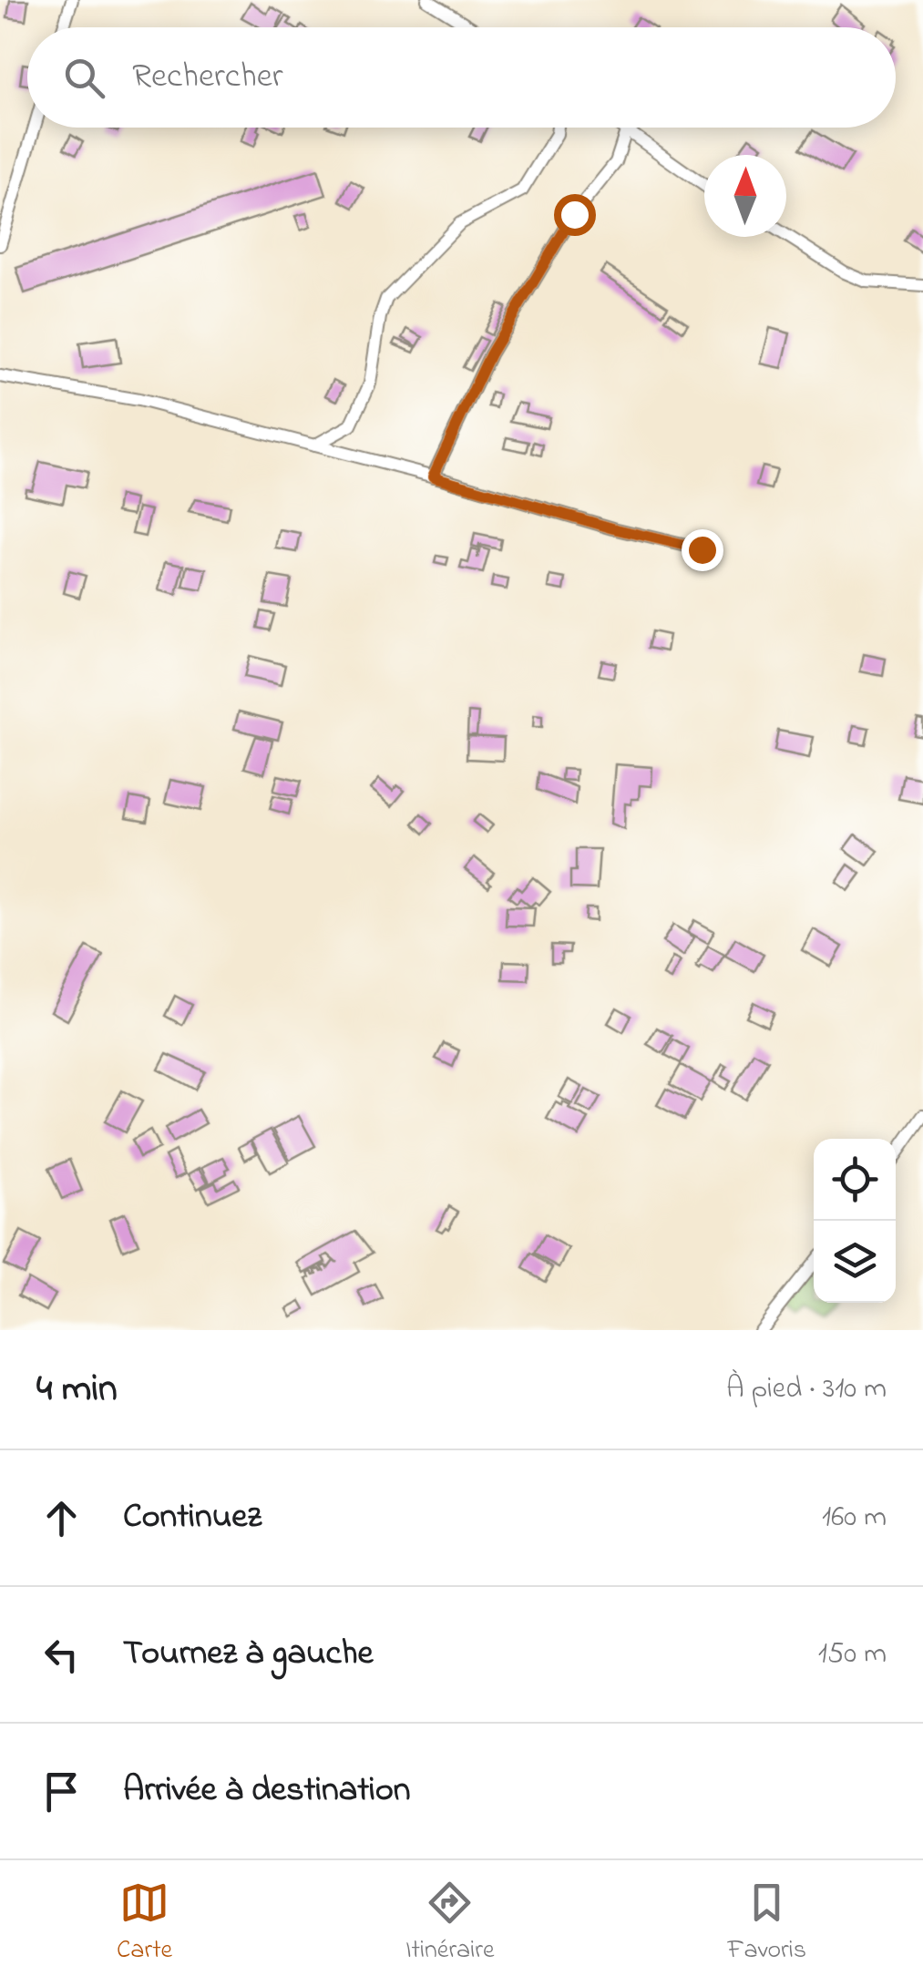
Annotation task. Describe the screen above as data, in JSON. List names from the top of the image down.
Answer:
{
  "north": "top",
  "page": {
    "search": "Rechercher",
    "heading": ["4 min", "À pied · 310 m"],
    "list": [
      ["Continuez", "160 m"],
      ["Tournez à gauche", "150 m"],
      "Arrivée à destination"
    ],
    "nav": ["Carte", "Itinéraire", "Favoris"]
  }
}
